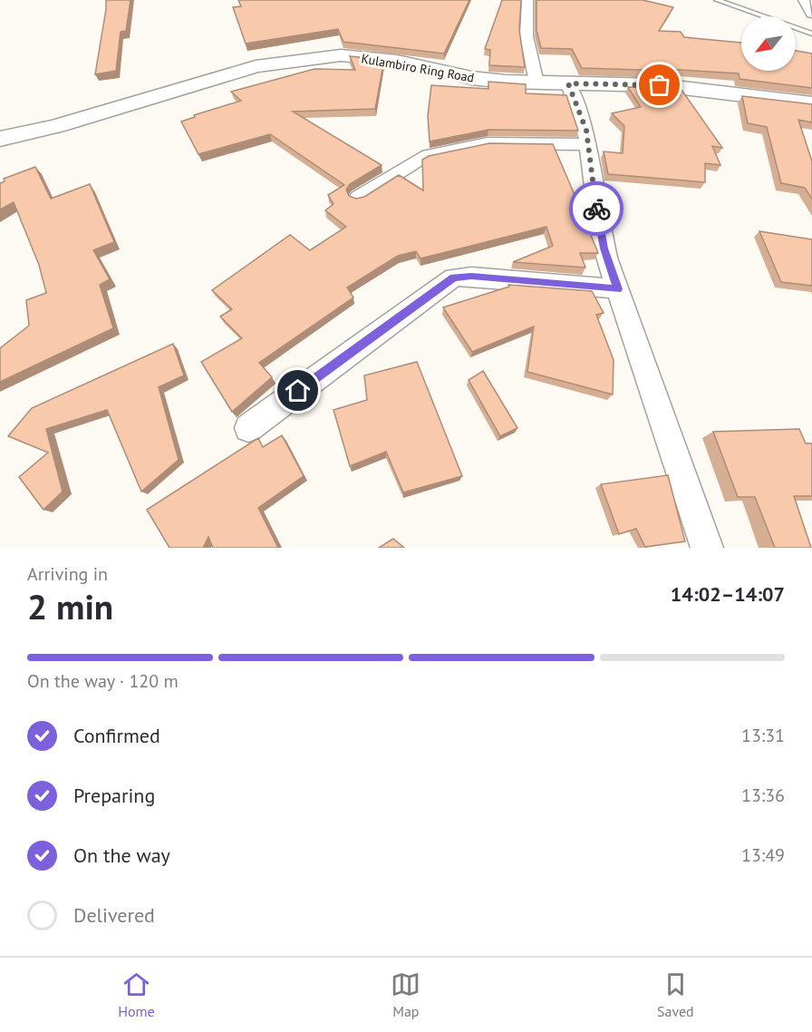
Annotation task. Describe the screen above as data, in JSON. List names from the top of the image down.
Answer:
{
  "streets": {
    "street": ["Kulambiro Ring Road"]
  },
  "north": "bottom left",
  "page": {
    "heading": ["2 min", "Arriving in", "14:02–14:07"],
    "bar": "On the way · 120 m",
    "list": [
      ["Confirmed", "13:31"],
      ["Preparing", "13:36"],
      ["On the way", "13:49"],
      "Delivered"
    ],
    "tabs": ["Home", "Map", "Saved"]
  }
}
